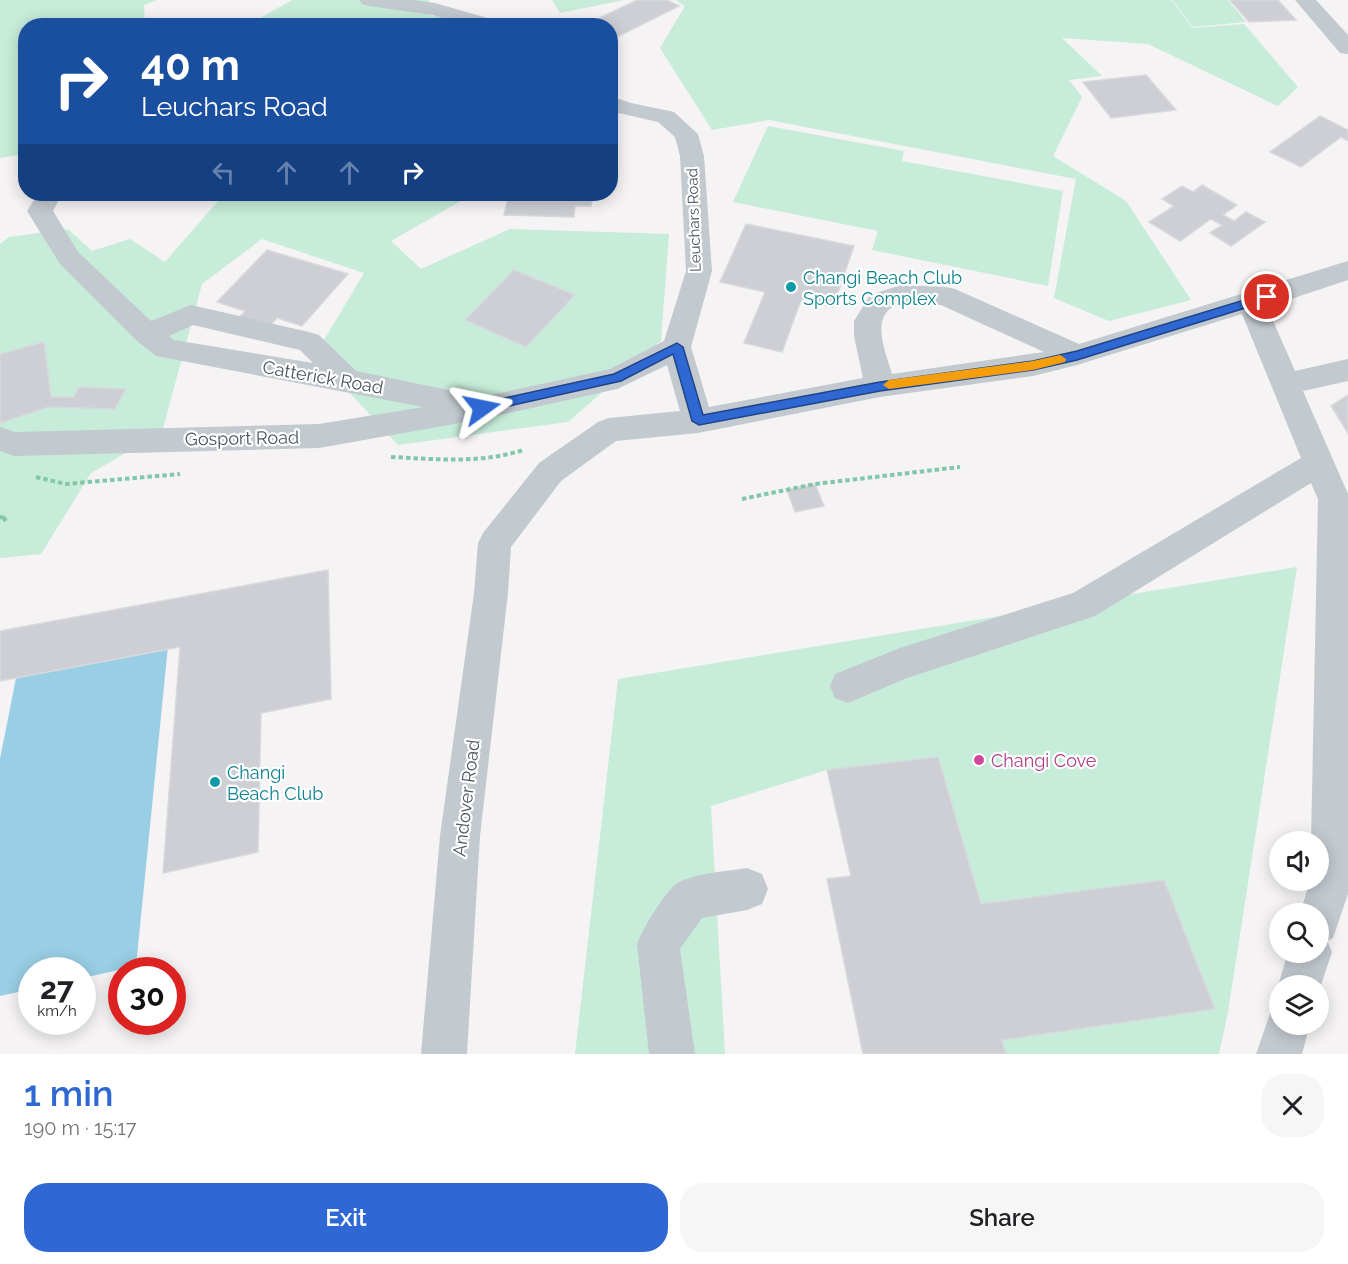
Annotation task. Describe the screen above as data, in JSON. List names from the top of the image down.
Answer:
{
  "streets": {
    "street": [
      "Leuchars Road",
      "Catterick Road",
      "Gosport Road",
      "Andover Road"
    ]
  },
  "crossings": [
    ["Leuchars Road", "Catterick Road"],
    ["Catterick Road", "Gosport Road"]
  ],
  "places": ["Changi Beach Club Sports Complex", "Changi Cove", "Changi Beach Club"],
  "page": {
    "turn": ["40 m", "Leuchars Road"],
    "speed": "27 km/h",
    "limit": "30",
    "heading": ["1 min", "190 m · 15:17"],
    "buttons": ["Exit", "Share"]
  }
}
